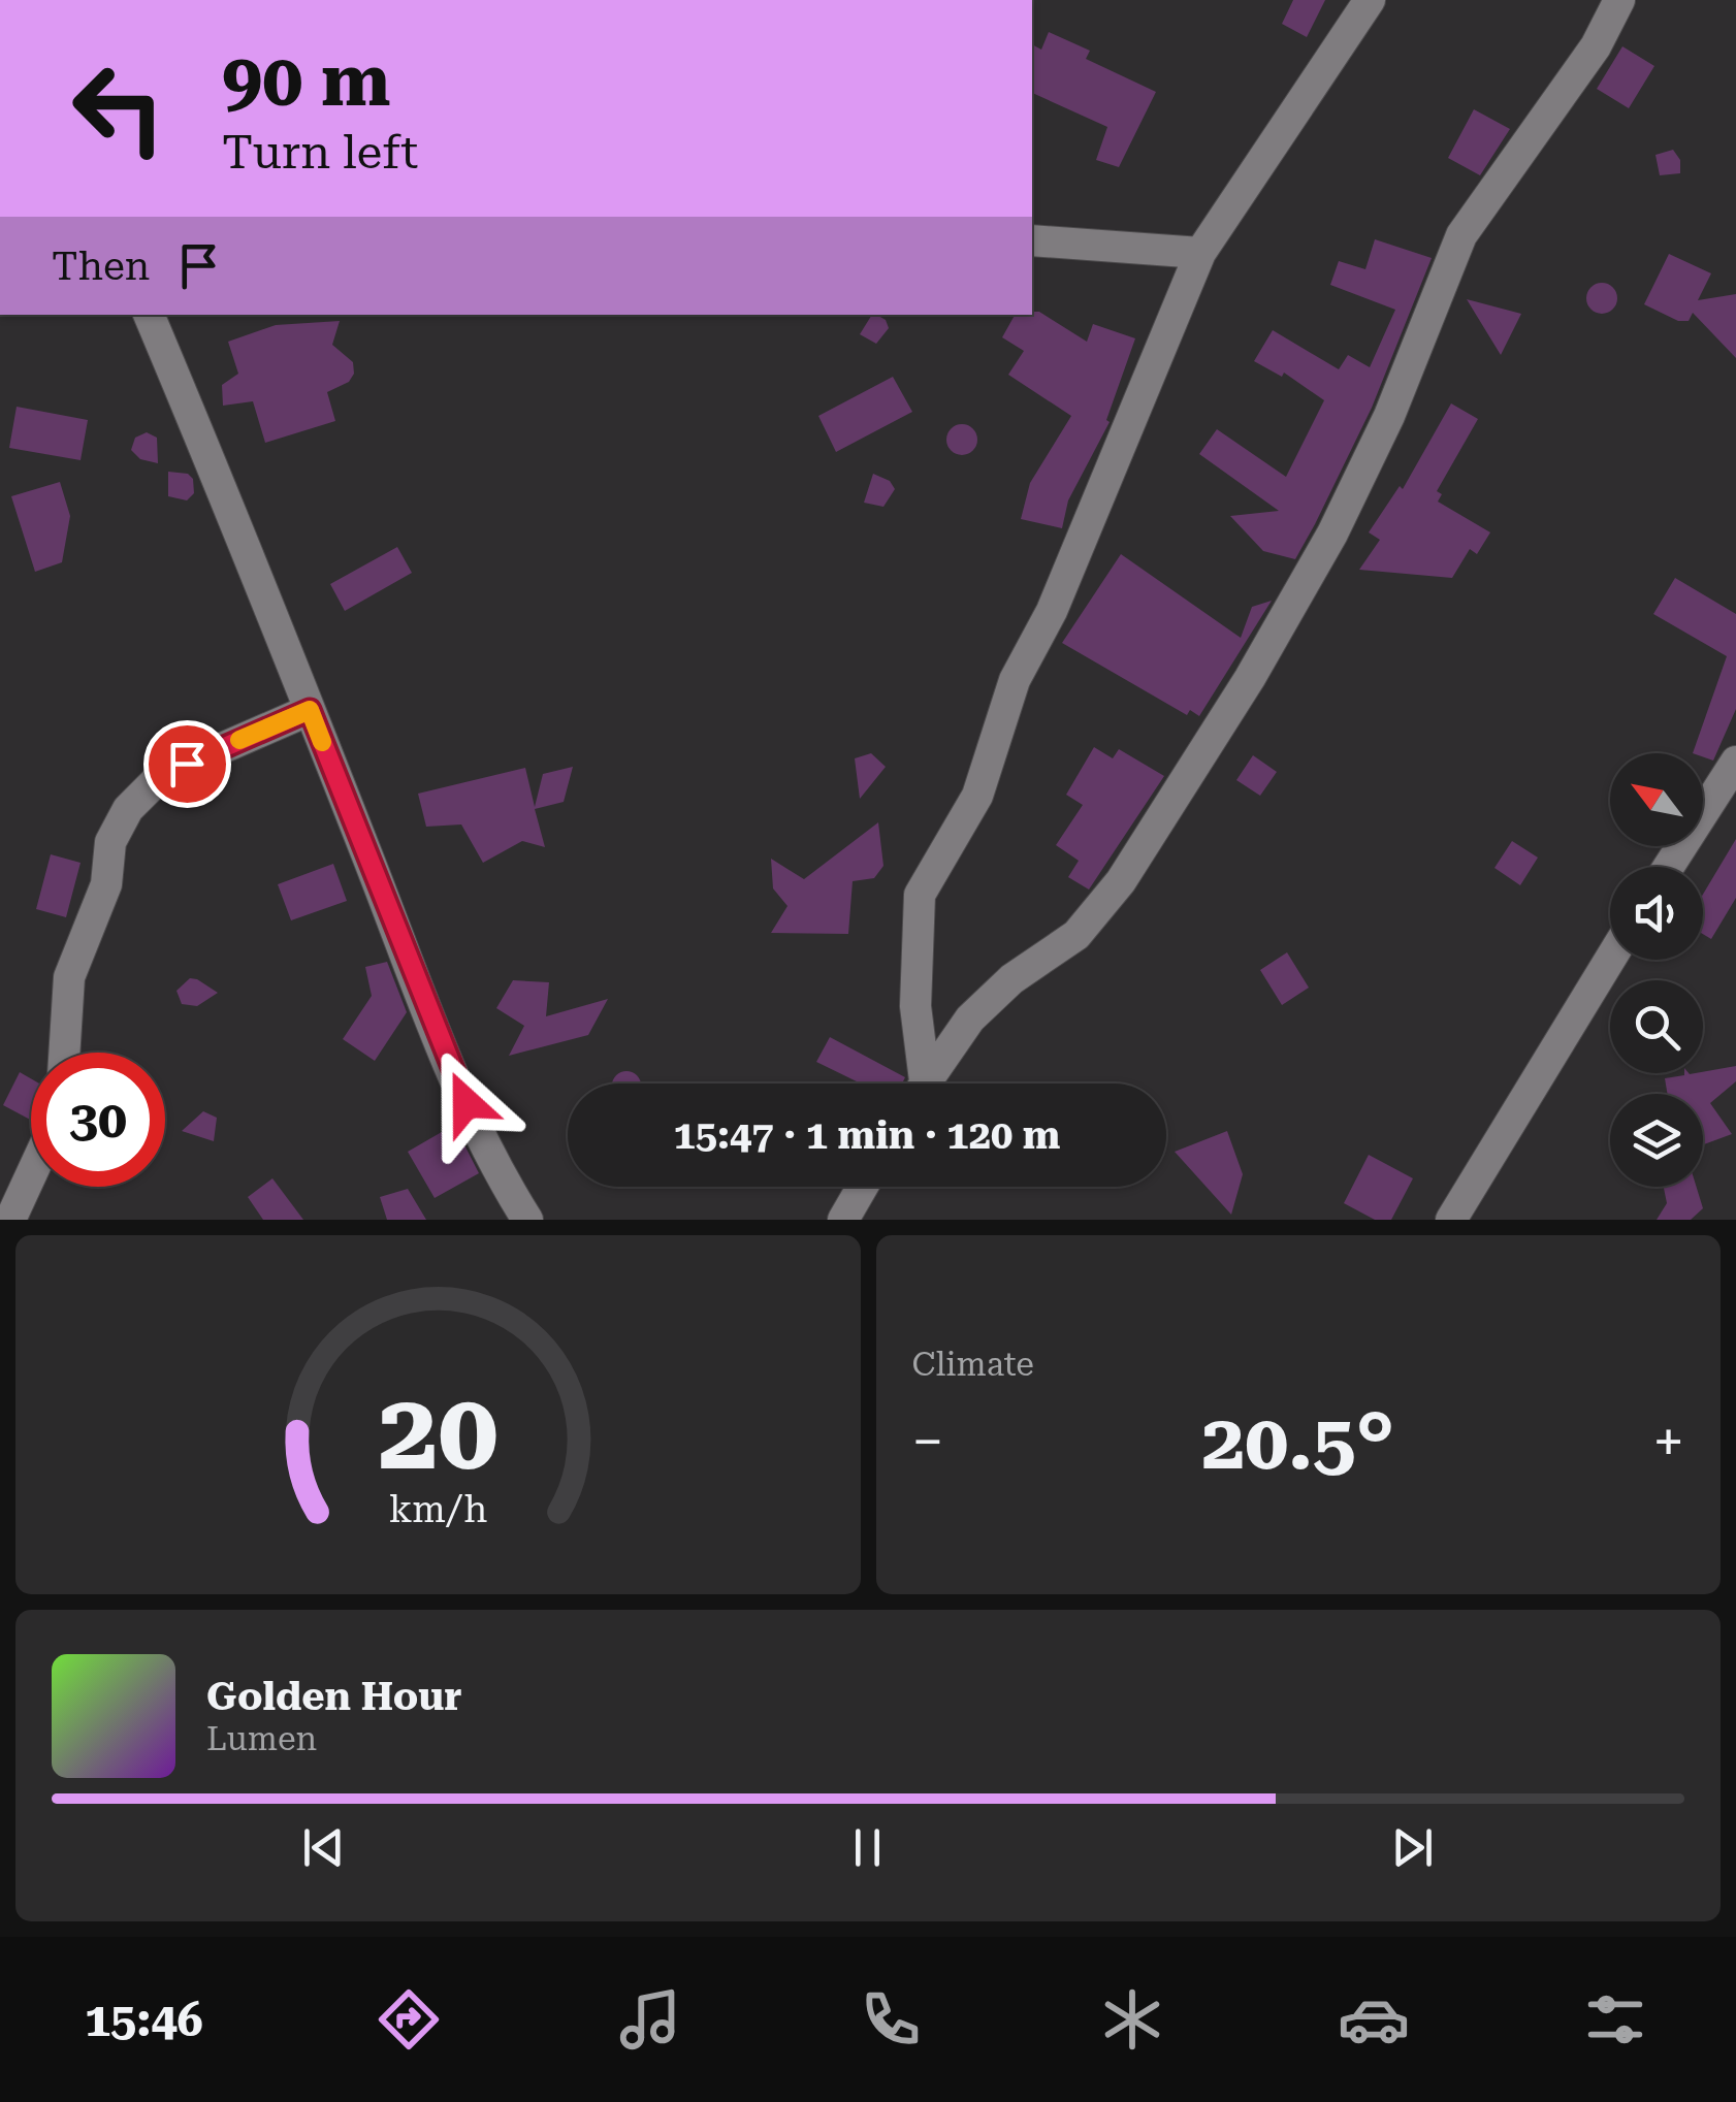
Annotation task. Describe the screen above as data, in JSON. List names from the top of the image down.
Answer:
{
  "north": "top left",
  "page": {
    "turn": ["90 m", "Turn left"],
    "then": "Then",
    "limit": "30",
    "trip": "15:47 · 1 min · 120 m",
    "tile": "Climate",
    "heat": ["−", "20.5°", "+"],
    "song": ["Golden Hour", "Lumen"],
    "tabs": "15:46",
    "gauge": ["20", "km/h"]
  }
}
